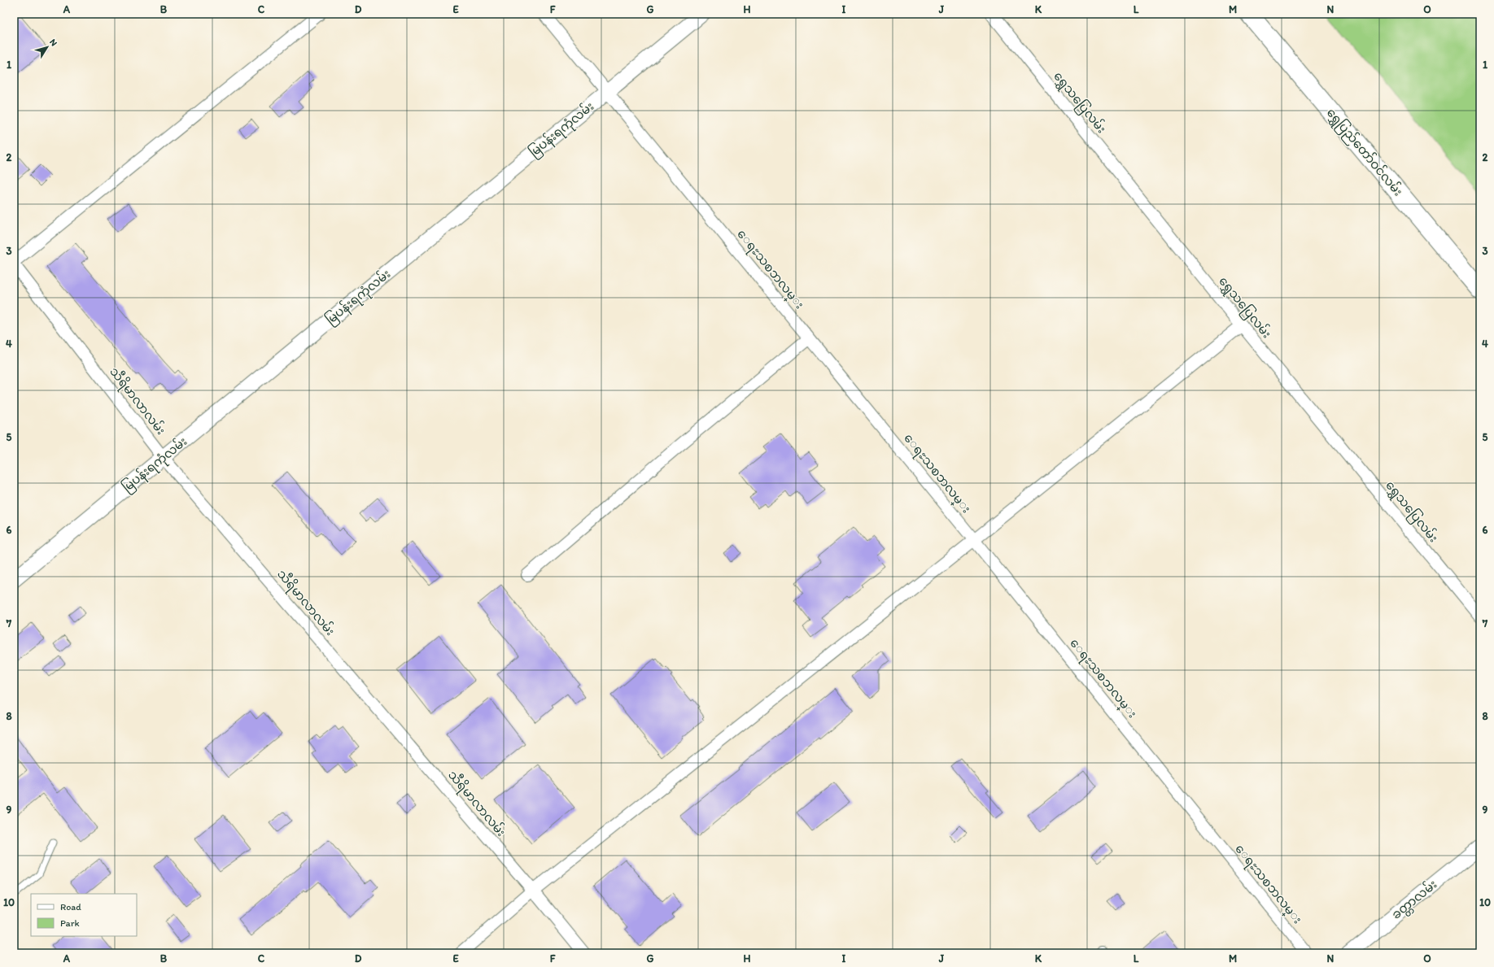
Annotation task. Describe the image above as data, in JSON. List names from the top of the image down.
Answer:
{
  "streets": {
    "main road": ["ရွှေပြည်တော်ဝင်လမ်း"],
    "street": [
      "ရွှေသပြေလမ်း",
      "မြပန်းရကုံလမ်း",
      "ေရႊသစၥာလမ္း",
      "သီရိမာလာလမ်း",
      "ခတ္တာလမ်း"
    ]
  },
  "crossings": [
    ["မြပန်းရကုံလမ်း", "ေရႊသစၥာလမ္း"],
    ["မြပန်းရကုံလမ်း", "သီရိမာလာလမ်း"]
  ],
  "legend": ["Road", "Park"],
  "north": "top right",
  "grid": {
    "columns": [
      "A",
      "B",
      "C",
      "D",
      "E",
      "F",
      "G",
      "H",
      "I",
      "J",
      "K",
      "L",
      "M",
      "N",
      "O"
    ],
    "rows": [
      "1",
      "2",
      "3",
      "4",
      "5",
      "6",
      "7",
      "8",
      "9",
      "10"
    ]
  }
}
